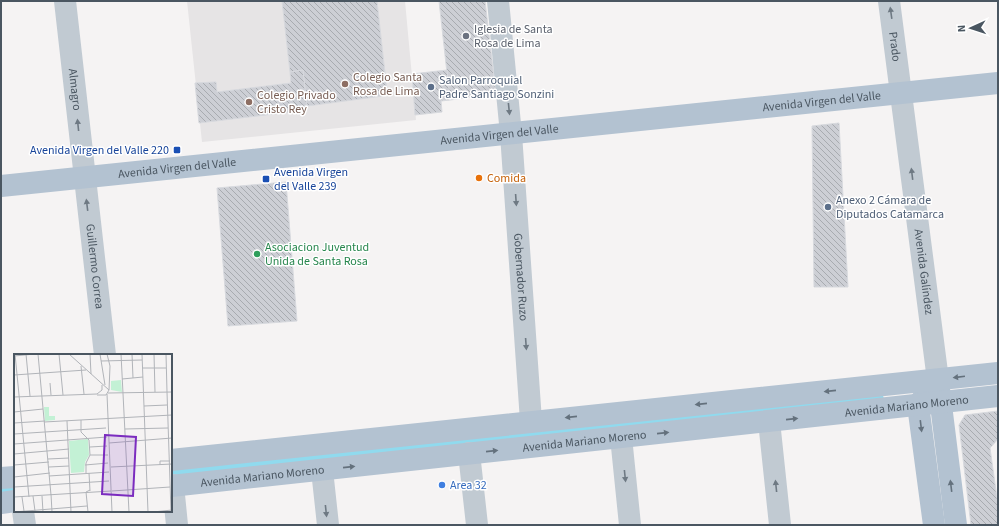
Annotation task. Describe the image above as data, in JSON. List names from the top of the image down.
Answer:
{
  "streets": {
    "main road": ["Avenida Virgen del Valle", "Avenida Galíndez", "Avenida Mariano Moreno"],
    "street": [
      "Prado",
      "Almagro",
      "Guillermo Correa",
      "Gobernador Ruzo"
    ]
  },
  "crossings": [
    ["Prado", "Avenida Virgen del Valle"],
    ["Prado", "Avenida Galíndez"],
    ["Almagro", "Avenida Virgen del Valle"],
    ["Almagro", "Guillermo Correa"],
    ["Avenida Virgen del Valle", "Guillermo Correa"],
    ["Avenida Virgen del Valle", "Avenida Galíndez"],
    ["Avenida Virgen del Valle", "Gobernador Ruzo"],
    ["Avenida Galíndez", "Avenida Mariano Moreno"],
    ["Gobernador Ruzo", "Avenida Mariano Moreno"]
  ],
  "one_way": [
    "Prado",
    "Almagro",
    "Guillermo Correa",
    "Avenida Galíndez",
    "Gobernador Ruzo"
  ],
  "places": {
    "other": [
      "Iglesia de Santa Rosa de Lima",
      "Colegio Santa Rosa de Lima",
      "Salon Parroquial Padre Santiago Sonzini",
      "Colegio Privado Cristo Rey",
      "Comida",
      "Anexo 2 Cámara de Diputados Catamarca",
      "Asociacion Juventud Unida de Santa Rosa",
      "Area 32"
    ],
    "transit": ["Avenida Virgen del Valle 220", "Avenida Virgen del Valle 239"]
  },
  "north": "left"
}
